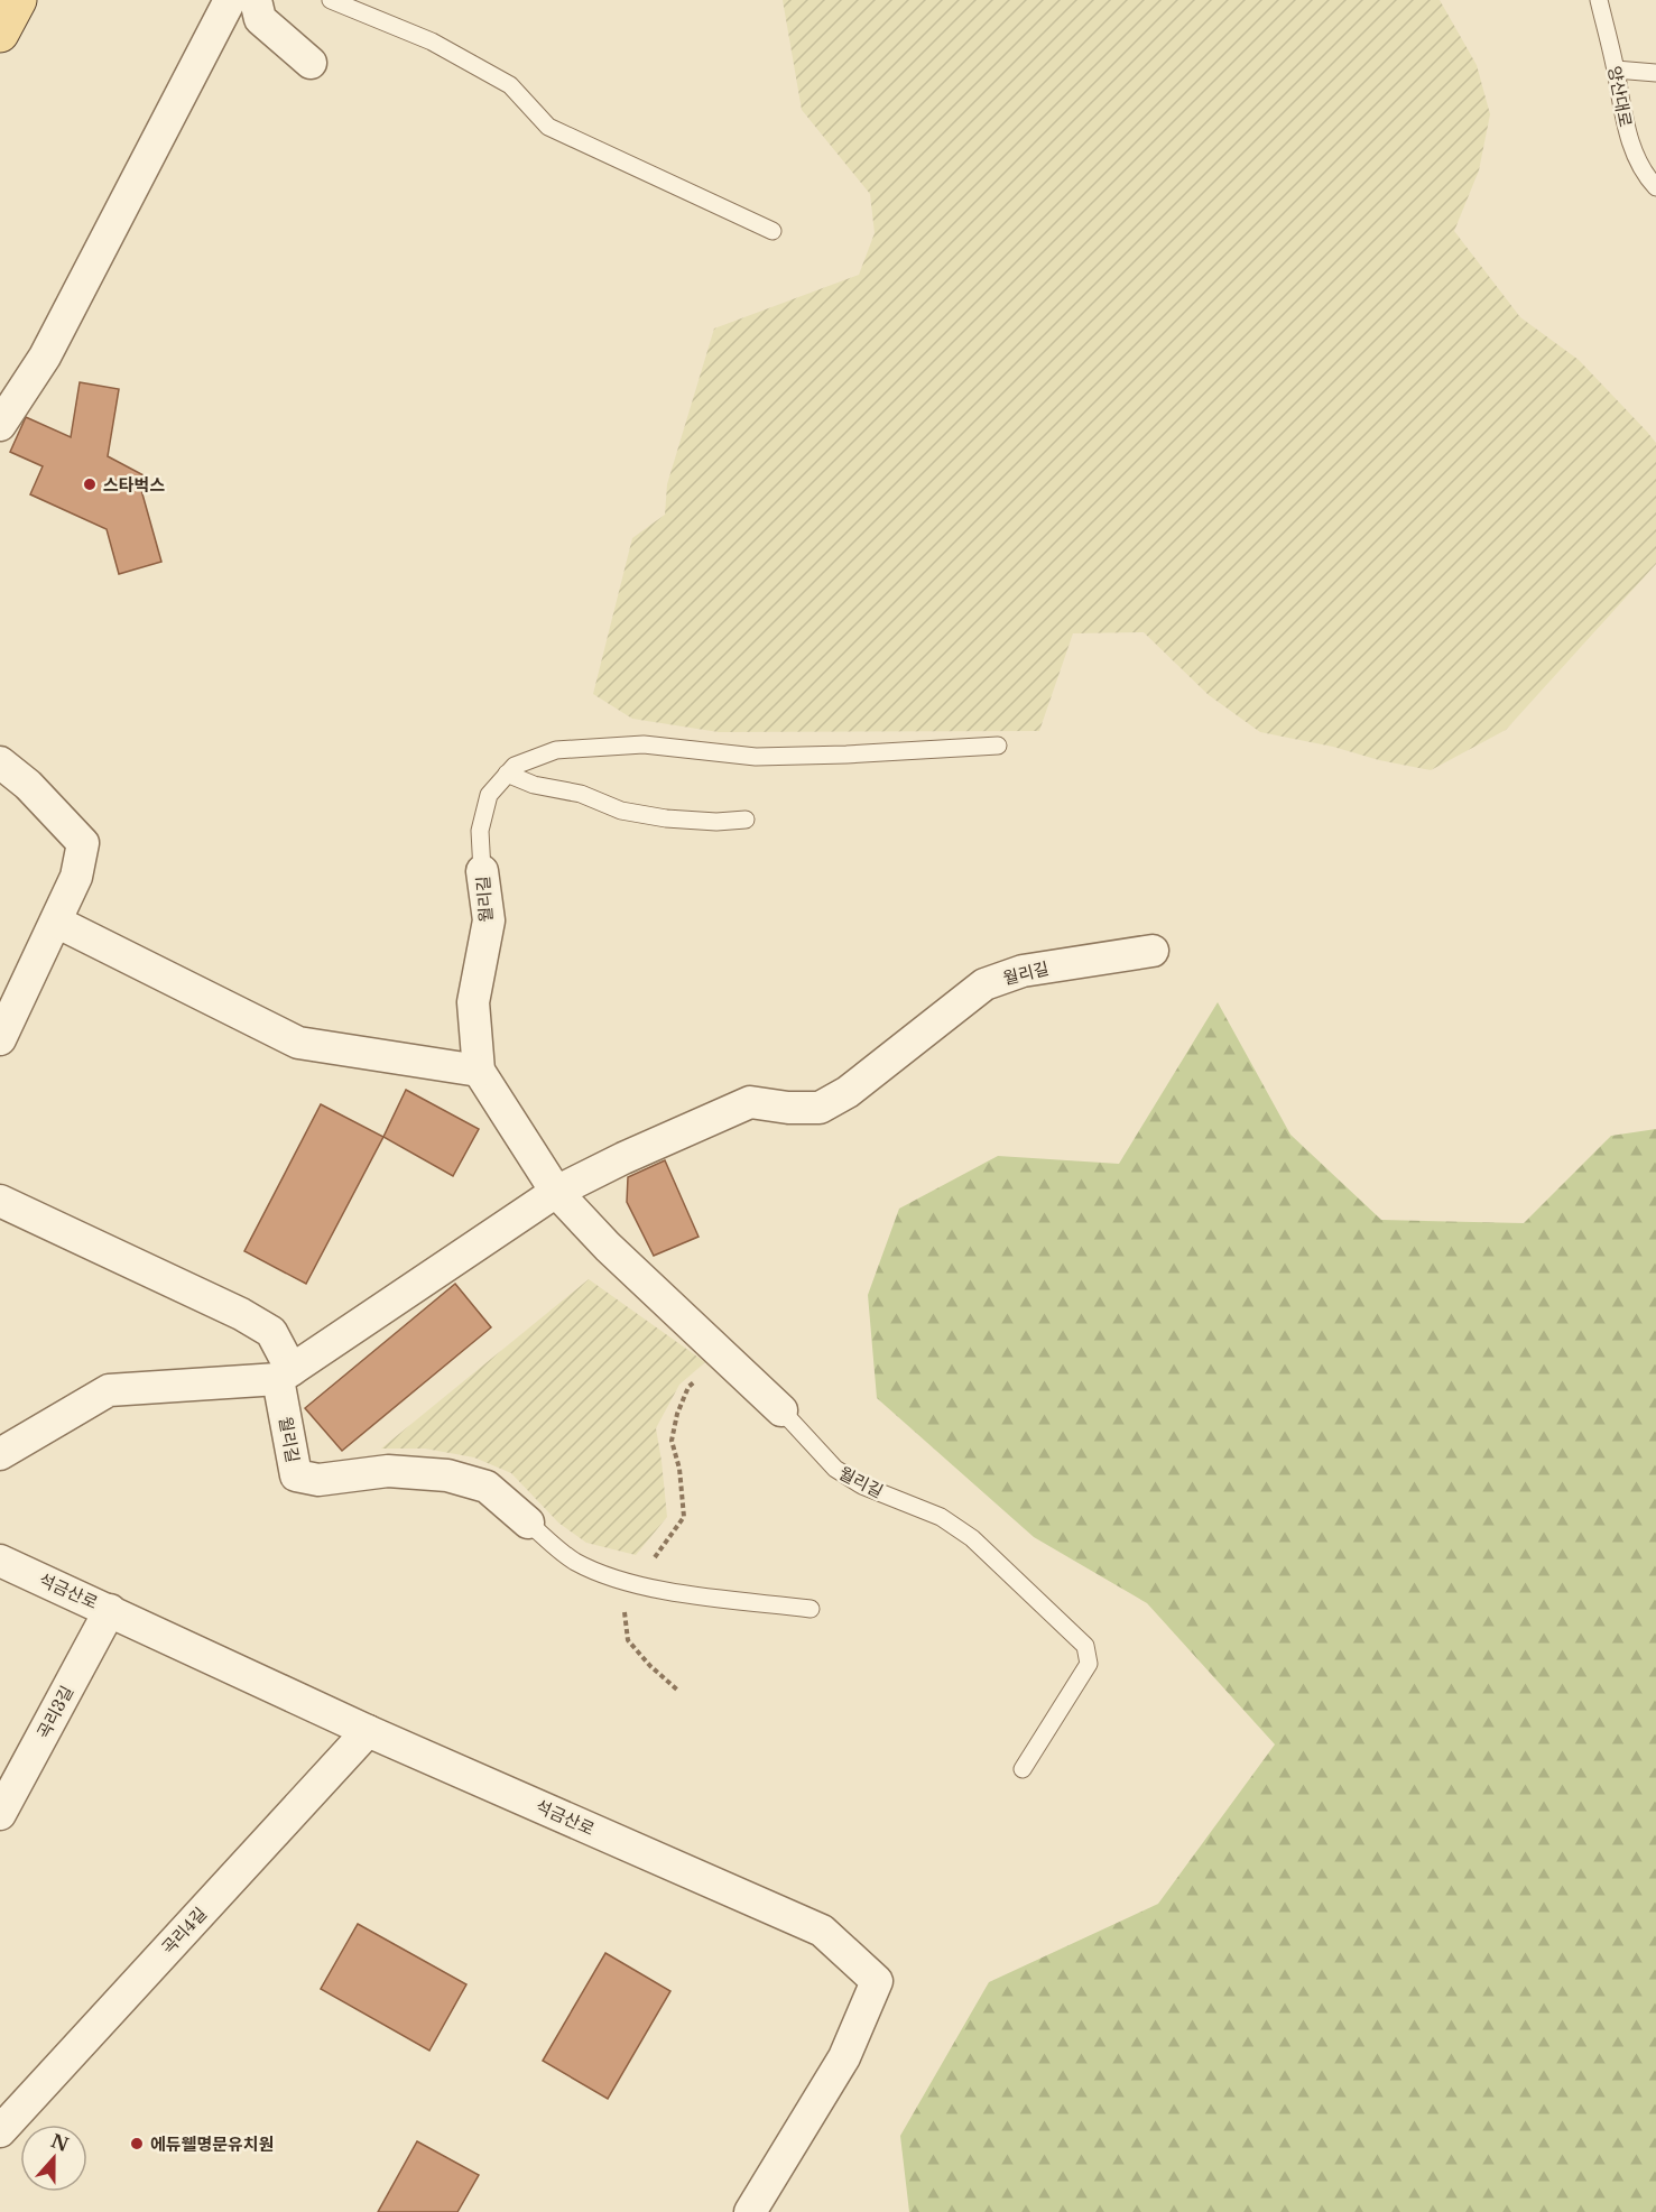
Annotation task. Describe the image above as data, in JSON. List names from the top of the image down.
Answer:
{
  "streets": {
    "street": [
      "월리길",
      "석금산로",
      "곡리3길",
      "곡리4길"
    ],
    "lane": ["양산대로"]
  },
  "crossings": [
    ["석금산로", "곡리3길"],
    ["석금산로", "곡리4길"]
  ],
  "places": ["스타벅스", "에듀웰명문유치원"],
  "north": "top"
}
